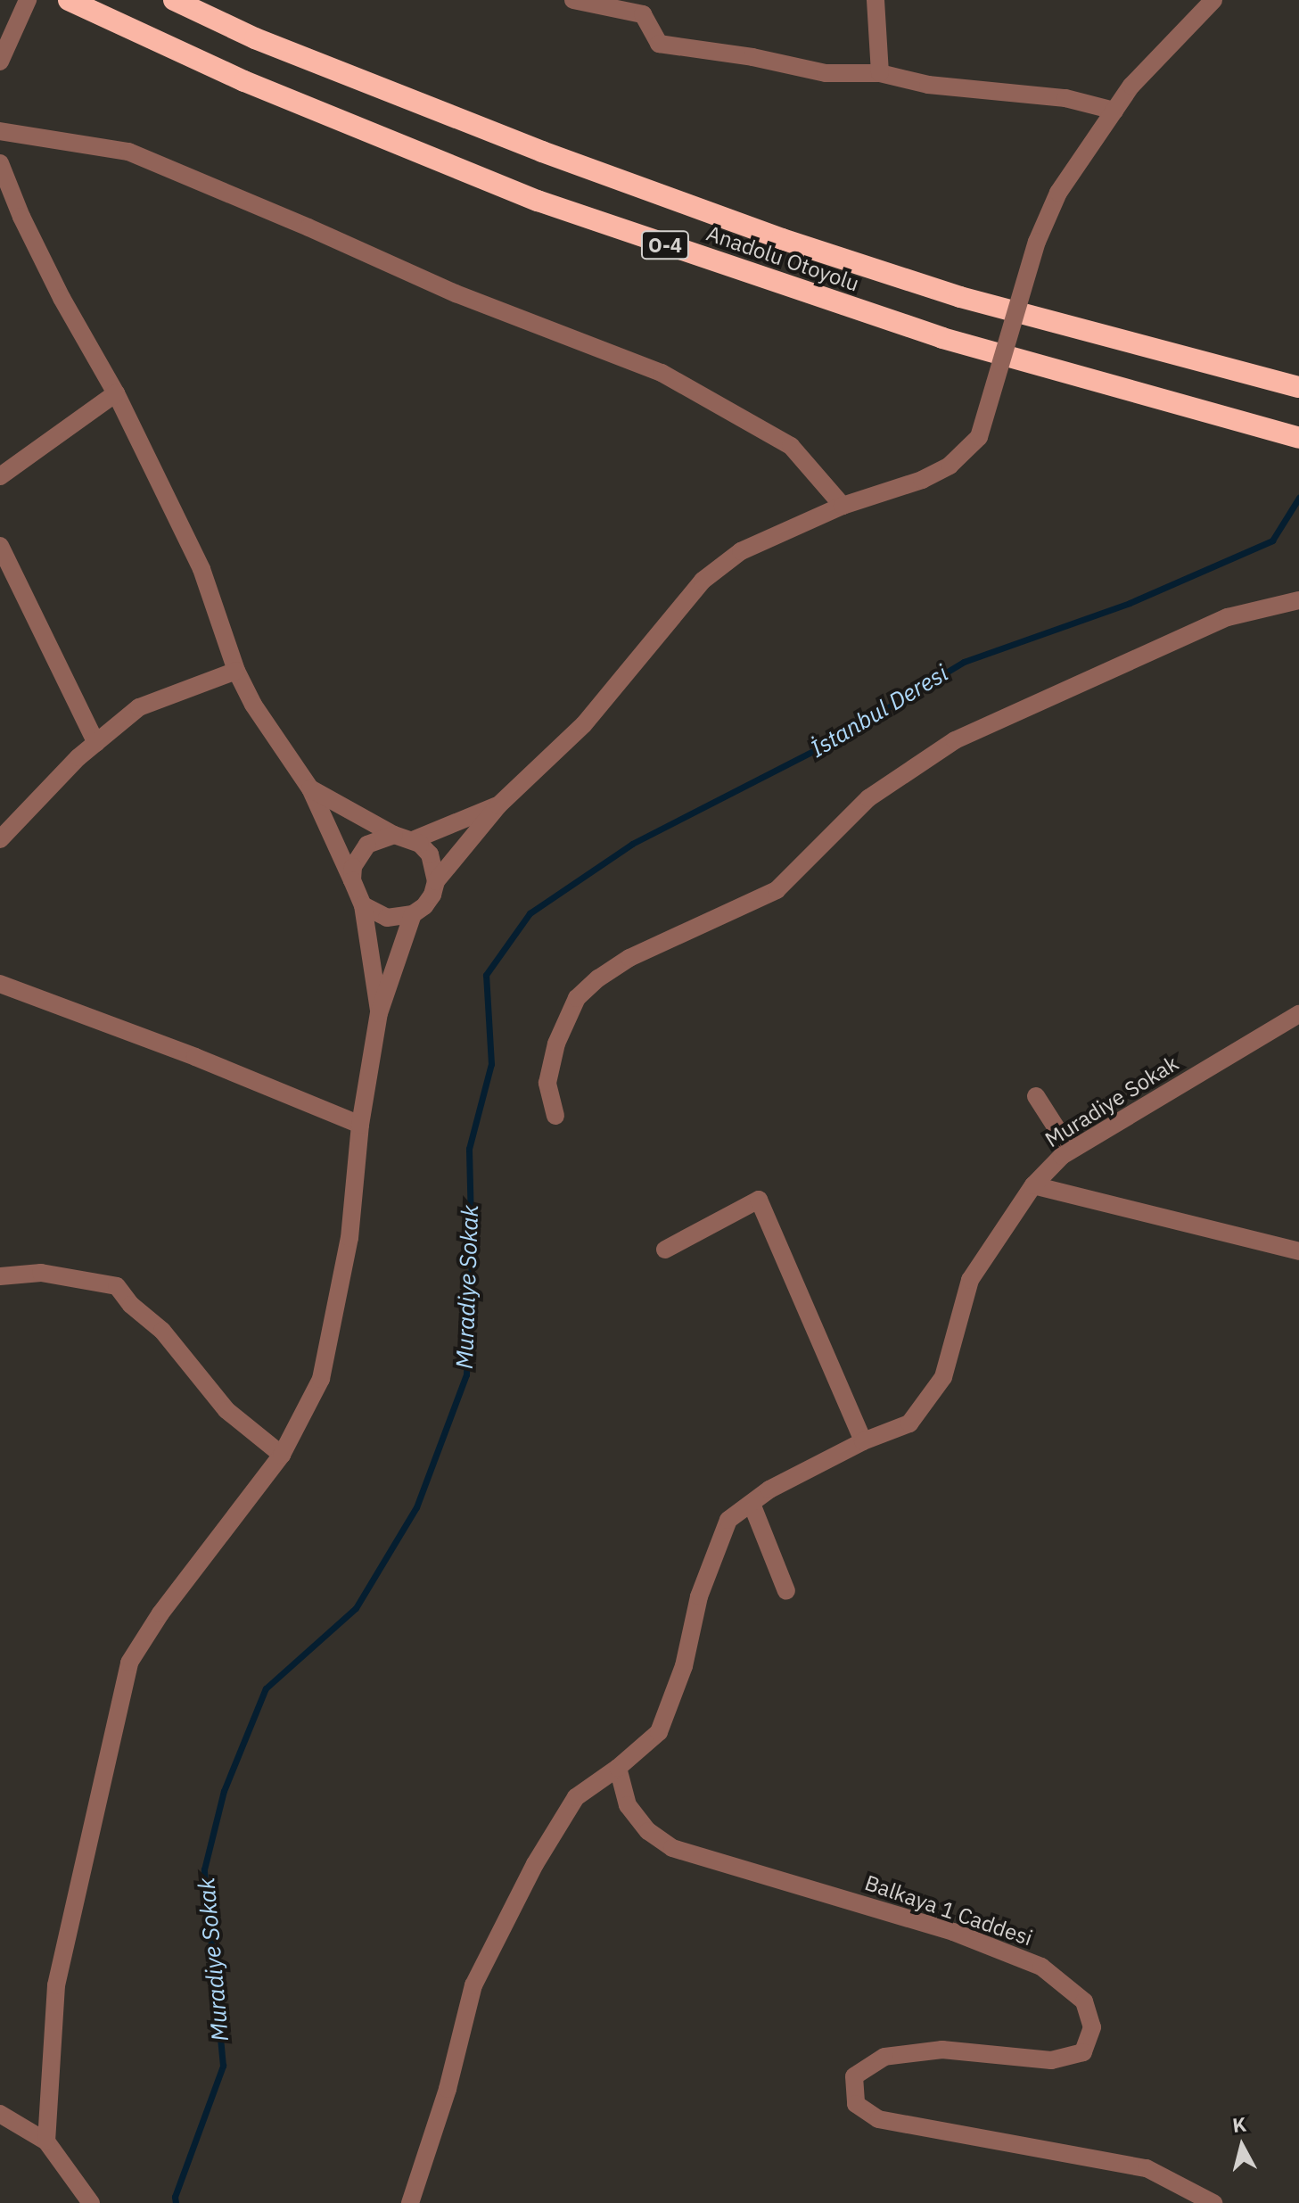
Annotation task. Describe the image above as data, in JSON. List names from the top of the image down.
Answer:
{
  "streets": {
    "highway": ["O-4", "Anadolu Otoyolu"],
    "street": ["Muradiye Sokak", "Balkaya 1 Caddesi"]
  },
  "crossings": [
    ["Muradiye Sokak", "Balkaya 1 Caddesi"]
  ],
  "water": ["İstanbul Deresi", "Muradiye Sokak"],
  "north": "top"
}
